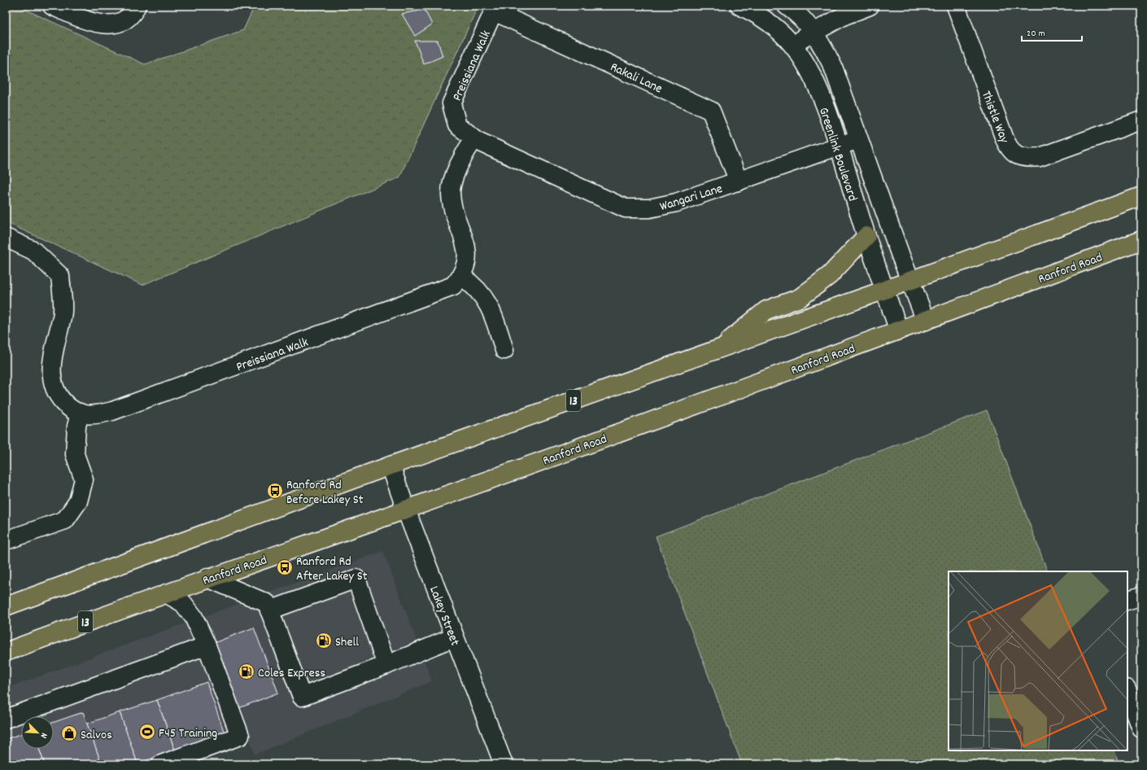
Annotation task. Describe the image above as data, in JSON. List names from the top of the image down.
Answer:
{
  "streets": {
    "main road": ["Ranford Road", "13"],
    "street": [
      "Preissiana Walk",
      "Rakali Lane",
      "Thistle Way",
      "Greenlink Boulevard",
      "Wangari Lane",
      "Lakey Street"
    ]
  },
  "crossings": [
    ["Preissiana Walk", "Rakali Lane"],
    ["Preissiana Walk", "Wangari Lane"],
    ["Rakali Lane", "Wangari Lane"],
    ["Greenlink Boulevard", "Wangari Lane"],
    ["Greenlink Boulevard", "Ranford Road"],
    ["Greenlink Boulevard", "13"],
    ["Ranford Road", "Lakey Street"],
    ["13", "Lakey Street"]
  ],
  "places": {
    "bus stop": ["Ranford Rd Before Lakey St", "Ranford Rd After Lakey St"],
    "fuel station": ["Shell", "Coles Express"],
    "sports": ["F45 Training"],
    "shop": ["Salvos"]
  },
  "scale_bar": "20 m",
  "north": "bottom right"
}
